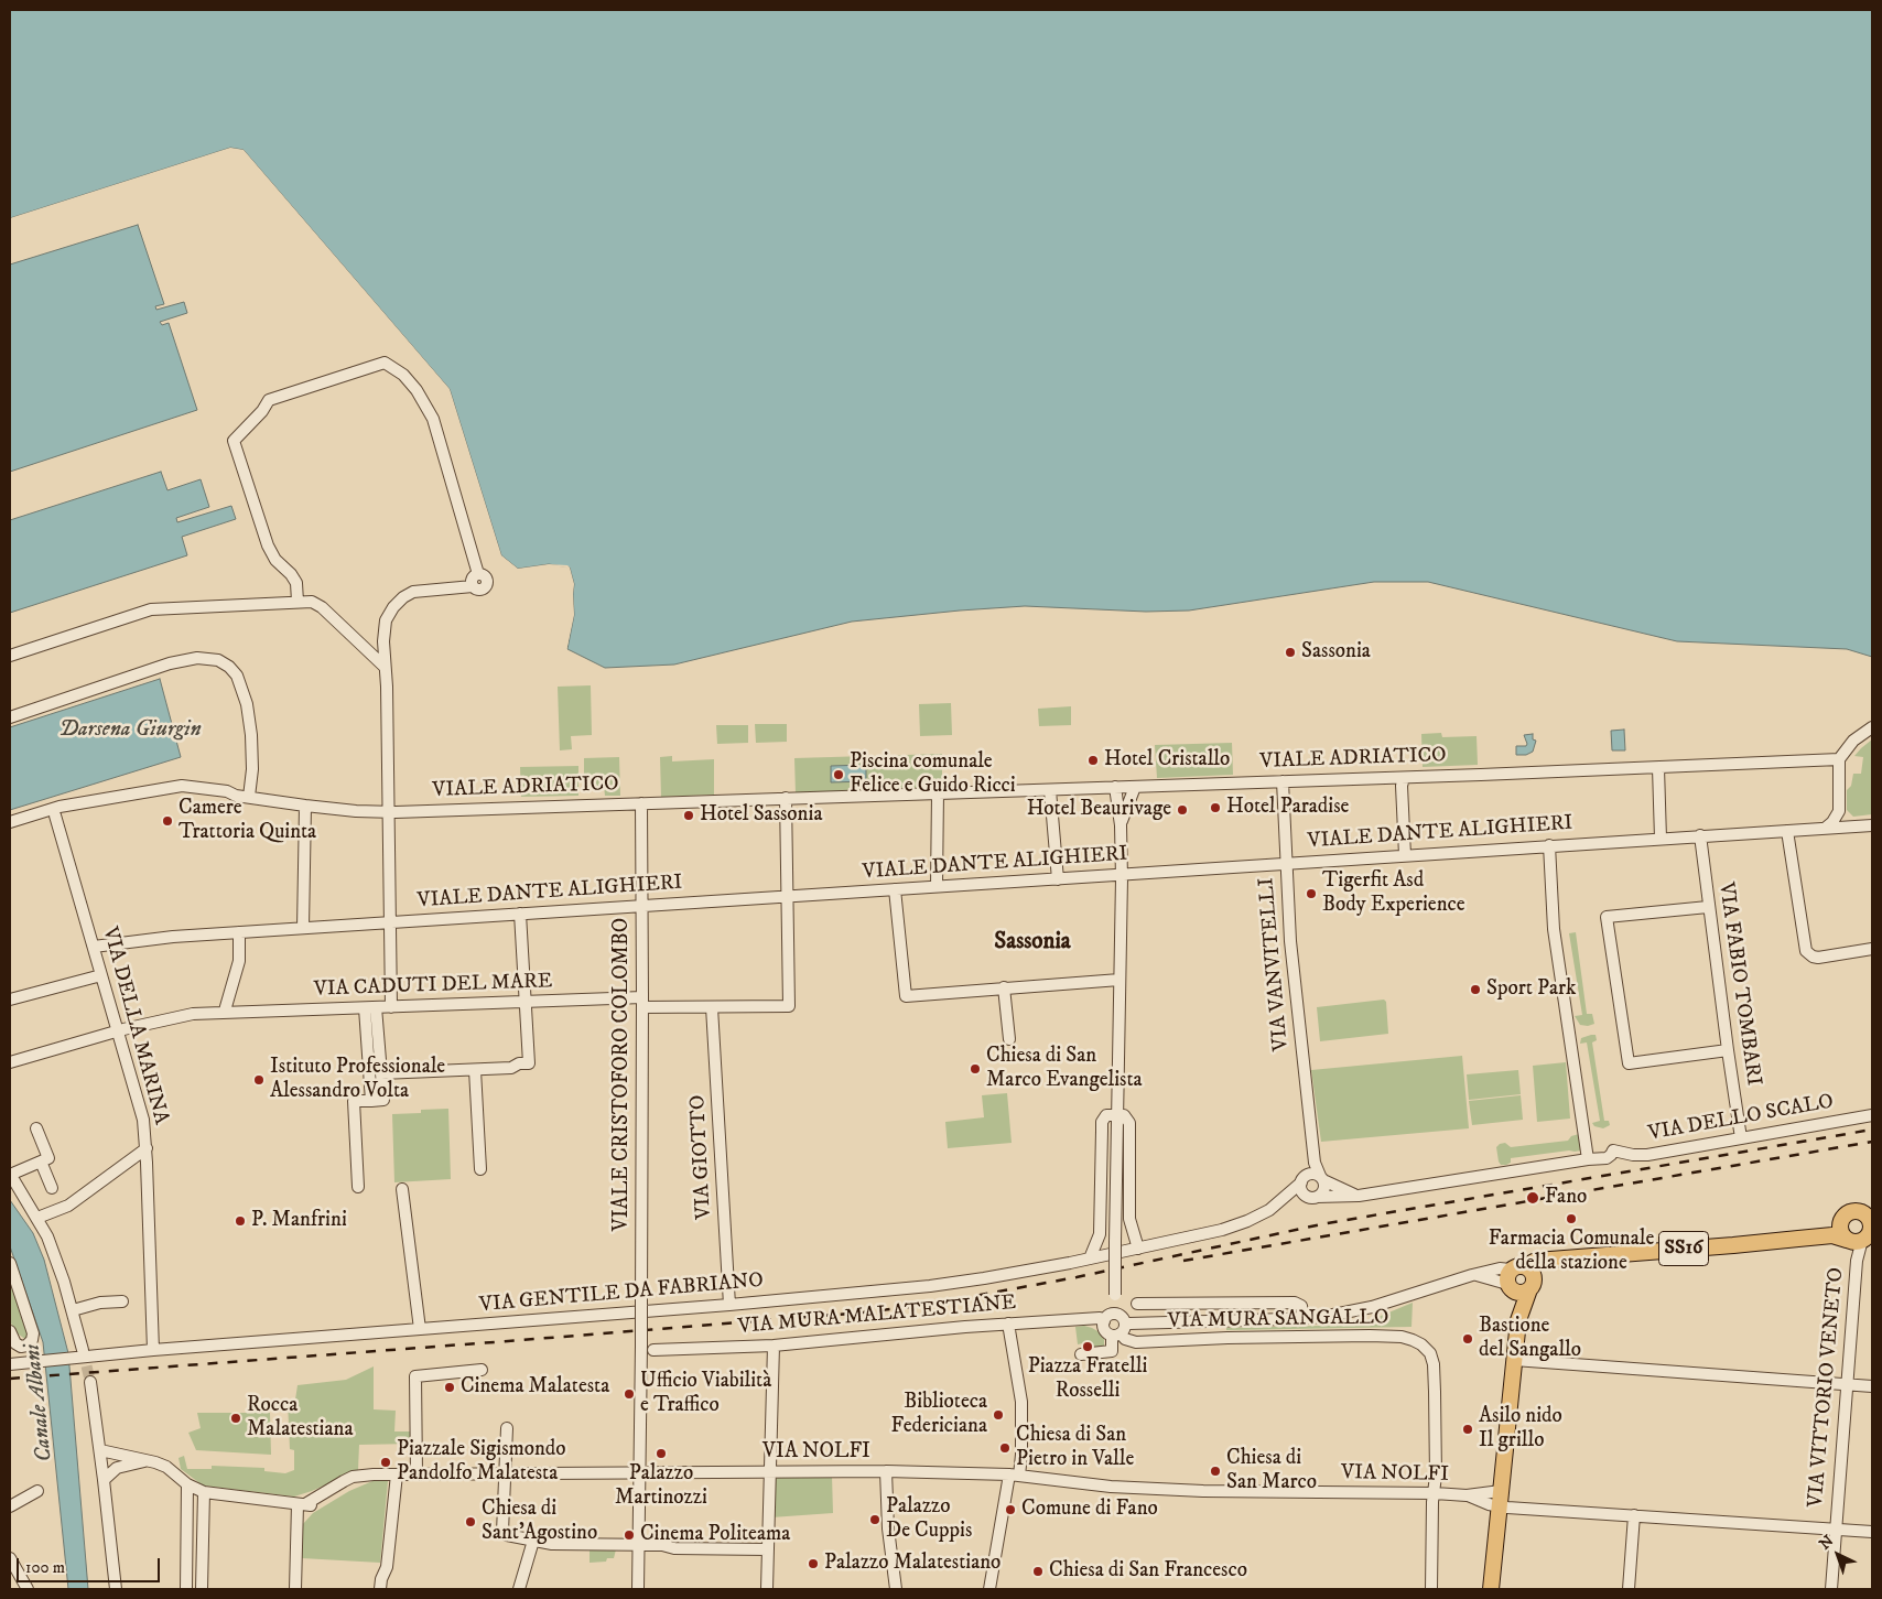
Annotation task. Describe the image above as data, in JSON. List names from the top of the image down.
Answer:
{
  "streets": {
    "main road": ["SS16"],
    "street": [
      "VIALE ADRIATICO",
      "VIALE DANTE ALIGHIERI",
      "VIA VANVITELLI",
      "VIA FABIO TOMBARI",
      "VIA CADUTI DEL MARE",
      "VIA DELLA MARINA",
      "VIALE CRISTOFORO COLOMBO",
      "VIA DELLO SCALO",
      "VIA GIOTTO",
      "VIA GENTILE DA FABRIANO",
      "VIA MURA MALATESTIANE",
      "VIA MURA SANGALLO",
      "VIA VITTORIO VENETO",
      "VIA NOLFI"
    ]
  },
  "crossings": [
    ["VIALE ADRIATICO", "VIA VANVITELLI"],
    ["VIALE ADRIATICO", "VIALE CRISTOFORO COLOMBO"],
    ["VIALE DANTE ALIGHIERI", "VIA VANVITELLI"],
    ["VIALE DANTE ALIGHIERI", "VIA FABIO TOMBARI"],
    ["VIALE DANTE ALIGHIERI", "VIA CADUTI DEL MARE"],
    ["VIALE DANTE ALIGHIERI", "VIA DELLA MARINA"],
    ["VIALE DANTE ALIGHIERI", "VIALE CRISTOFORO COLOMBO"],
    ["VIA VANVITELLI", "VIA DELLO SCALO"],
    ["VIA VANVITELLI", "VIA GENTILE DA FABRIANO"],
    ["VIA FABIO TOMBARI", "VIA DELLO SCALO"],
    ["VIA CADUTI DEL MARE", "VIA DELLA MARINA"],
    ["VIA CADUTI DEL MARE", "VIALE CRISTOFORO COLOMBO"],
    ["VIA CADUTI DEL MARE", "VIA GIOTTO"],
    ["VIA DELLA MARINA", "VIA GENTILE DA FABRIANO"],
    ["VIALE CRISTOFORO COLOMBO", "VIA NOLFI"],
    ["VIA DELLO SCALO", "VIA GENTILE DA FABRIANO"],
    ["VIA GIOTTO", "VIA GENTILE DA FABRIANO"],
    ["SS16", "VIA VITTORIO VENETO"],
    ["VIA MURA SANGALLO", "VIA NOLFI"],
    ["VIA VITTORIO VENETO", "VIA NOLFI"]
  ],
  "districts": ["Sassonia"],
  "water": ["Darsena Giurgin", "Canale Albani"],
  "places": [
    "Sassonia",
    "Hotel Cristallo",
    "Piscina comunale Felice e Guido Ricci",
    "Hotel Paradise",
    "Hotel Beaurivage",
    "Hotel Sassonia",
    "Camere Trattoria Quinta",
    "Tigerfit Asd Body Experience",
    "Sport Park",
    "Chiesa di San Marco Evangelista",
    "Istituto Professionale Alessandro Volta",
    "Fano",
    "Farmacia Comunale della stazione",
    "P. Manfrini",
    "Bastione del Sangallo",
    "Piazza Fratelli Rosselli",
    "Cinema Malatesta",
    "Ufficio Viabilità e Traffico",
    "Biblioteca Federiciana",
    "Rocca Malatestiana",
    "Asilo nido Il grillo",
    "Chiesa di San Pietro in Valle",
    "Palazzo Martinozzi",
    "Piazzale Sigismondo Pandolfo Malatesta",
    "Chiesa di San Marco",
    "Comune di Fano",
    "Palazzo De Cuppis",
    "Chiesa di Sant'Agostino",
    "Cinema Politeama",
    "Palazzo Malatestiano",
    "Chiesa di San Francesco"
  ],
  "scale_bar": "100 m",
  "north": "top left"
}
